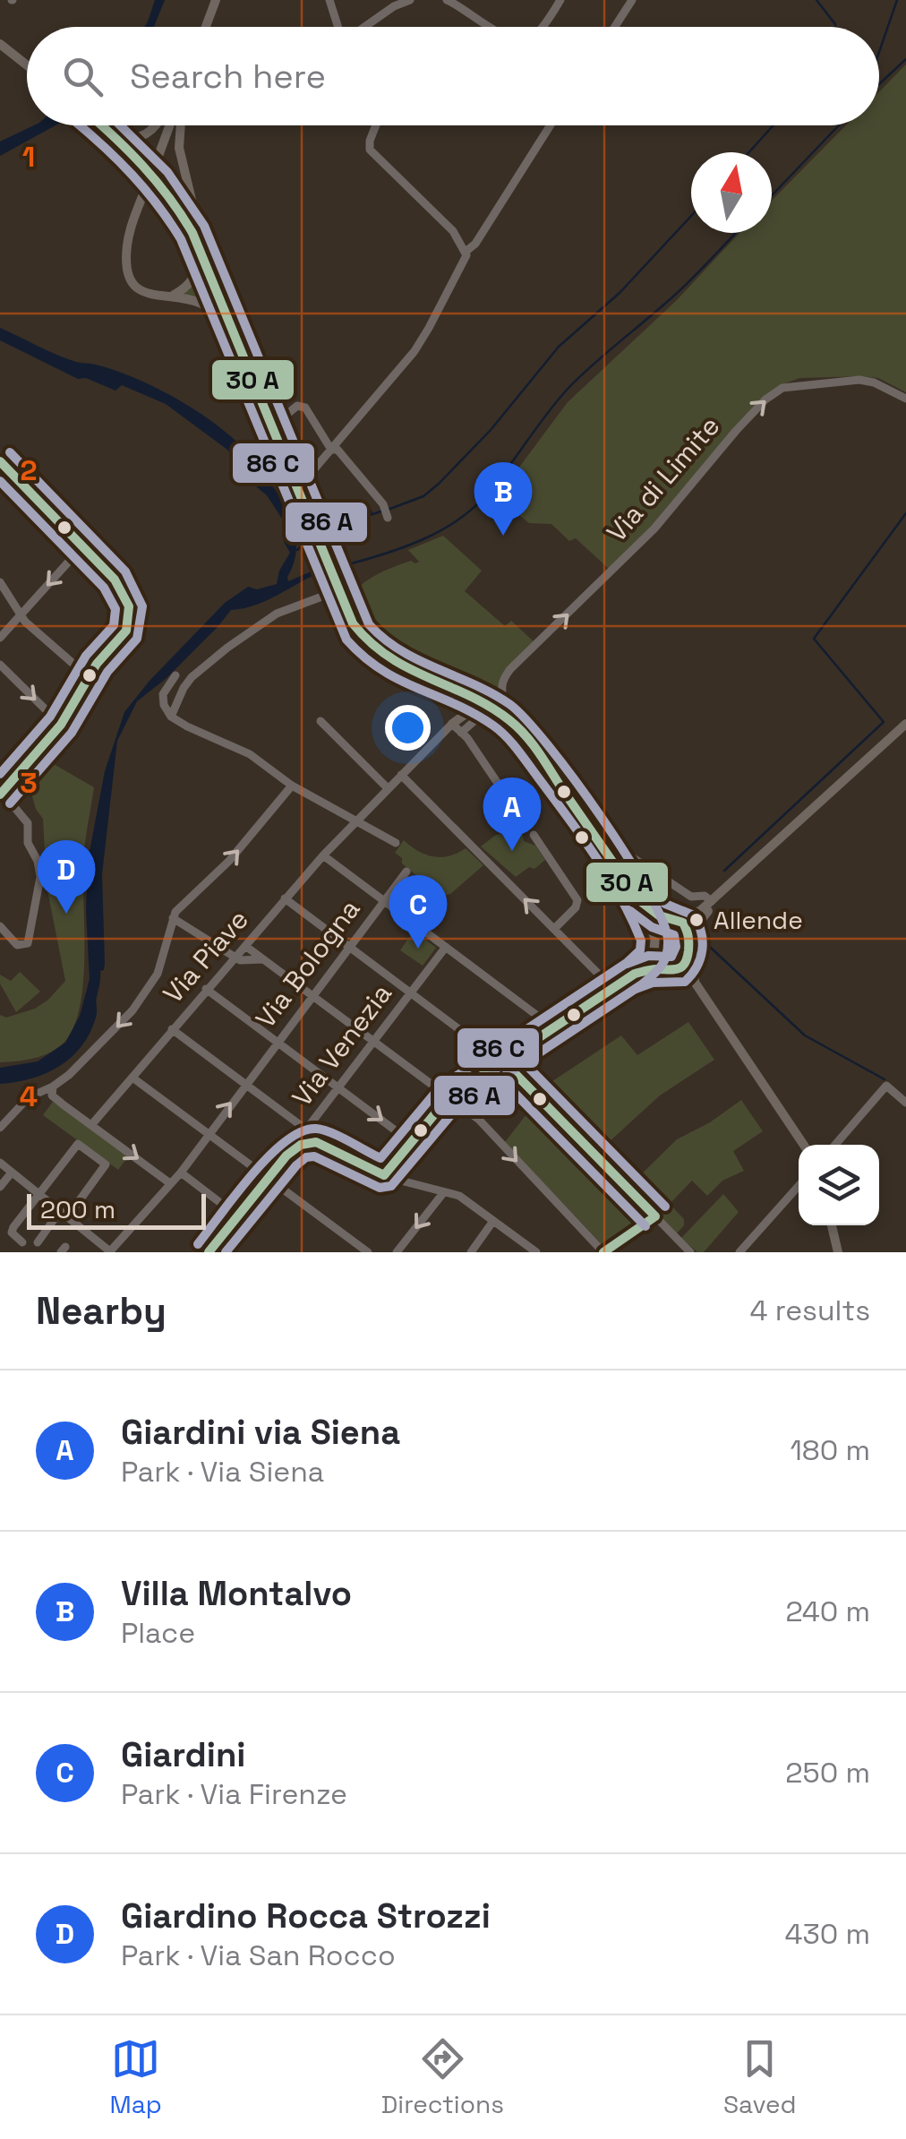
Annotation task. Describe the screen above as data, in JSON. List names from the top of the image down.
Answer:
{
  "streets": {
    "street": [
      "Via di Limite",
      "Via Piave",
      "Via Bologna",
      "Via Venezia"
    ]
  },
  "one_way": ["Via di Limite"],
  "places": ["Allende"],
  "scale_bar": "200 m",
  "north": "top",
  "page": {
    "search": "Search here",
    "pins": [
      "B",
      "A",
      "D",
      "C"
    ],
    "scale": "200 m",
    "heading": ["Nearby", "4 results"],
    "list": [
      {
        "mark": "A",
        "name": "Giardini via Siena",
        "note": "Park · Via Siena",
        "value": "180 m"
      },
      {
        "mark": "B",
        "name": "Villa Montalvo",
        "note": "Place",
        "value": "240 m"
      },
      {
        "mark": "C",
        "name": "Giardini",
        "note": "Park · Via Firenze",
        "value": "250 m"
      },
      {
        "mark": "D",
        "name": "Giardino Rocca Strozzi",
        "note": "Park · Via San Rocco",
        "value": "430 m"
      }
    ],
    "nav": ["Map", "Directions", "Saved"]
  },
  "grid": {
    "rows": [
      "1",
      "2",
      "3",
      "4"
    ]
  }
}
